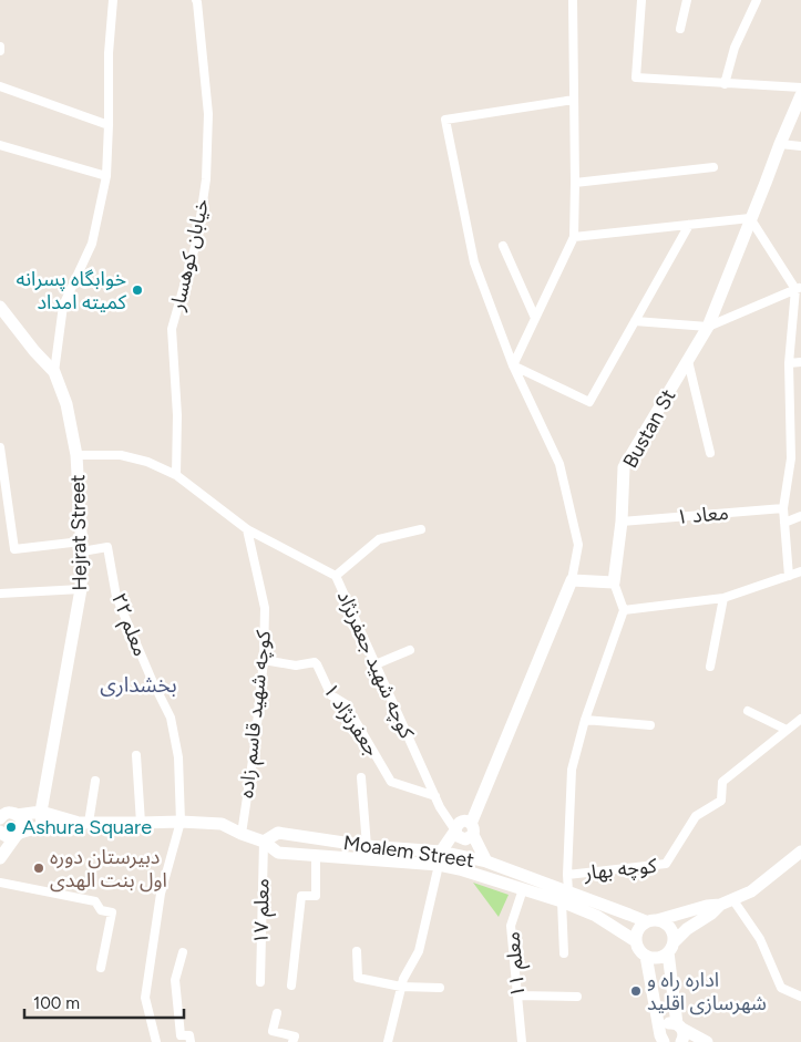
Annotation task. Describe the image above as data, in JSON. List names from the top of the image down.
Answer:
{
  "streets": {
    "street": [
      "خیابان کوهسار",
      "Bustan St",
      "معاد ۱",
      "Hejrat Street",
      "معلم ۲۲",
      "کوچه شهید جعفرنژاد",
      "کوچه شهید قاسم زاده",
      "جعفرنژاد ۱",
      "Moalem Street",
      "کوچه بهار",
      "معلم ۱۷",
      "معلم ۱۱"
    ]
  },
  "crossings": [
    ["خیابان کوهسار", "کوچه شهید جعفرنژاد"],
    ["Bustan St", "معاد ۱"],
    ["Hejrat Street", "معلم ۲۲"],
    ["Hejrat Street", "کوچه شهید جعفرنژاد"],
    ["معلم ۲۲", "Moalem Street"],
    ["کوچه شهید جعفرنژاد", "کوچه شهید قاسم زاده"],
    ["کوچه شهید جعفرنژاد", "جعفرنژاد ۱"],
    ["کوچه شهید قاسم زاده", "جعفرنژاد ۱"],
    ["کوچه شهید قاسم زاده", "Moalem Street"],
    ["Moalem Street", "معلم ۱۷"],
    ["Moalem Street", "معلم ۱۱"]
  ],
  "districts": ["بخشداری"],
  "places": [
    "خوابگاه پسرانه کمیته امداد",
    "Ashura Square",
    "دبیرستان دوره اول بنت الهدی",
    "اداره راه و شهرسازی اقلید"
  ],
  "scale_bar": "100 m"
}
